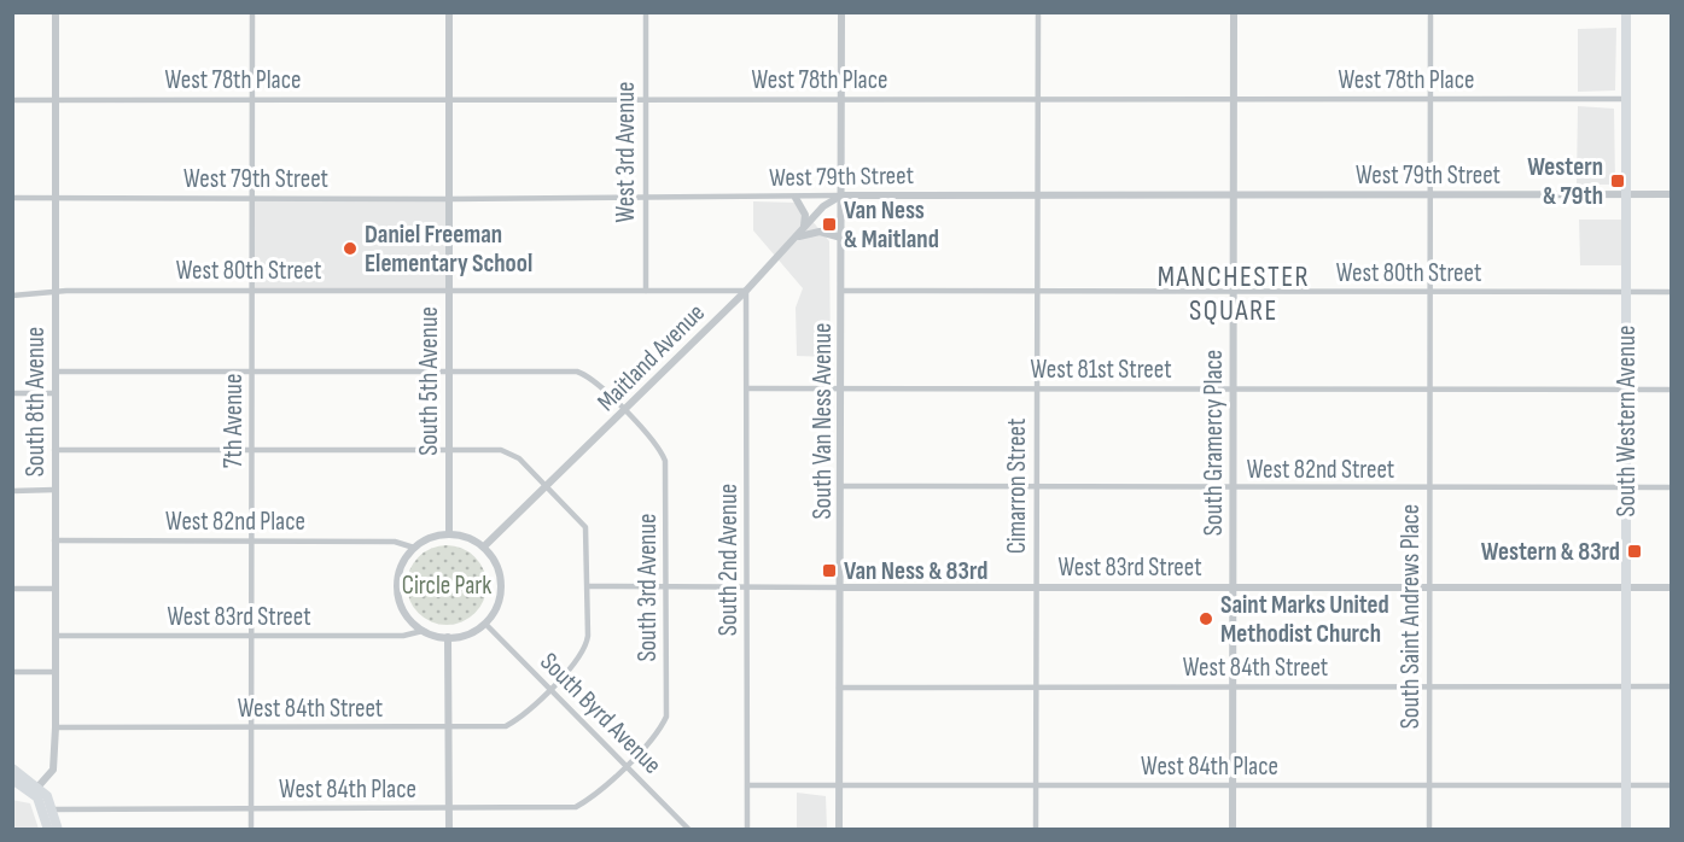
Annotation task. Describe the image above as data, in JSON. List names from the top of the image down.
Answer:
{
  "streets": {
    "main road": ["South Western Avenue"],
    "street": [
      "West 78th Place",
      "West 3rd Avenue",
      "West 79th Street",
      "West 80th Street",
      "Maitland Avenue",
      "West 81st Street",
      "South 5th Avenue",
      "South 8th Avenue",
      "7th Avenue",
      "South Van Ness Avenue",
      "South Gramercy Place",
      "West 82nd Street",
      "Cimarron Street",
      "West 82nd Place",
      "South 2nd Avenue",
      "West 83rd Street",
      "South 3rd Avenue",
      "South Saint Andrews Place",
      "West 84th Street",
      "South Byrd Avenue",
      "West 84th Place"
    ]
  },
  "crossings": [
    ["West 78th Place", "West 3rd Avenue"],
    ["West 78th Place", "South 5th Avenue"],
    ["West 78th Place", "South 8th Avenue"],
    ["West 78th Place", "7th Avenue"],
    ["West 78th Place", "South Van Ness Avenue"],
    ["West 78th Place", "South Western Avenue"],
    ["West 78th Place", "South Gramercy Place"],
    ["West 78th Place", "Cimarron Street"],
    ["West 78th Place", "South Saint Andrews Place"],
    ["West 3rd Avenue", "West 79th Street"],
    ["West 3rd Avenue", "West 80th Street"],
    ["West 79th Street", "Maitland Avenue"],
    ["West 79th Street", "South 5th Avenue"],
    ["West 79th Street", "South 8th Avenue"],
    ["West 79th Street", "7th Avenue"],
    ["West 79th Street", "South Van Ness Avenue"],
    ["West 79th Street", "South Western Avenue"],
    ["West 79th Street", "South Gramercy Place"],
    ["West 79th Street", "Cimarron Street"],
    ["West 79th Street", "South Saint Andrews Place"],
    ["West 80th Street", "Maitland Avenue"],
    ["West 80th Street", "South 5th Avenue"],
    ["West 80th Street", "South 8th Avenue"],
    ["West 80th Street", "7th Avenue"],
    ["West 80th Street", "South Van Ness Avenue"],
    ["West 80th Street", "South Western Avenue"],
    ["West 80th Street", "South Gramercy Place"],
    ["West 80th Street", "Cimarron Street"],
    ["West 80th Street", "South 2nd Avenue"],
    ["West 80th Street", "South Saint Andrews Place"],
    ["Maitland Avenue", "South 5th Avenue"],
    ["Maitland Avenue", "South Van Ness Avenue"],
    ["Maitland Avenue", "West 82nd Place"],
    ["Maitland Avenue", "South 2nd Avenue"],
    ["Maitland Avenue", "West 83rd Street"],
    ["Maitland Avenue", "South 3rd Avenue"],
    ["Maitland Avenue", "West 84th Street"],
    ["Maitland Avenue", "South Byrd Avenue"],
    ["West 81st Street", "South Van Ness Avenue"],
    ["West 81st Street", "South Western Avenue"],
    ["West 81st Street", "South Gramercy Place"],
    ["West 81st Street", "Cimarron Street"],
    ["West 81st Street", "South 2nd Avenue"],
    ["West 81st Street", "South Saint Andrews Place"],
    ["South 5th Avenue", "West 82nd Place"],
    ["South 5th Avenue", "West 83rd Street"],
    ["South 5th Avenue", "South Byrd Avenue"],
    ["South 8th Avenue", "West 82nd Place"],
    ["South 8th Avenue", "West 83rd Street"],
    ["South 8th Avenue", "West 84th Street"],
    ["7th Avenue", "West 82nd Place"],
    ["7th Avenue", "West 83rd Street"],
    ["7th Avenue", "West 84th Street"],
    ["7th Avenue", "West 84th Place"],
    ["South Van Ness Avenue", "West 82nd Street"],
    ["South Van Ness Avenue", "West 83rd Street"],
    ["South Van Ness Avenue", "West 84th Street"],
    ["South Van Ness Avenue", "West 84th Place"],
    ["South Western Avenue", "West 82nd Street"],
    ["South Western Avenue", "West 83rd Street"],
    ["South Western Avenue", "West 84th Street"],
    ["South Western Avenue", "West 84th Place"],
    ["South Gramercy Place", "West 82nd Street"],
    ["South Gramercy Place", "West 83rd Street"],
    ["South Gramercy Place", "West 84th Street"],
    ["South Gramercy Place", "West 84th Place"],
    ["West 82nd Street", "Cimarron Street"],
    ["West 82nd Street", "South Saint Andrews Place"],
    ["Cimarron Street", "West 83rd Street"],
    ["Cimarron Street", "West 84th Street"],
    ["Cimarron Street", "West 84th Place"],
    ["West 82nd Place", "West 83rd Street"],
    ["West 82nd Place", "South Byrd Avenue"],
    ["South 2nd Avenue", "West 83rd Street"],
    ["South 2nd Avenue", "West 84th Place"],
    ["West 83rd Street", "South 3rd Avenue"],
    ["West 83rd Street", "South Saint Andrews Place"],
    ["West 83rd Street", "West 84th Street"],
    ["West 83rd Street", "South Byrd Avenue"],
    ["South 3rd Avenue", "South Byrd Avenue"],
    ["South 3rd Avenue", "West 84th Place"],
    ["South Saint Andrews Place", "West 84th Street"],
    ["South Saint Andrews Place", "West 84th Place"],
    ["West 84th Street", "South Byrd Avenue"],
    ["South Byrd Avenue", "West 84th Place"]
  ],
  "districts": ["MANCHESTER SQUARE"],
  "parks": ["Circle Park"],
  "places": {
    "transit": [
      "Western & 79th",
      "Van Ness & Maitland",
      "Western & 83rd",
      "Van Ness & 83rd"
    ],
    "other": ["Daniel Freeman Elementary School", "Saint Marks United Methodist Church"]
  }
}
